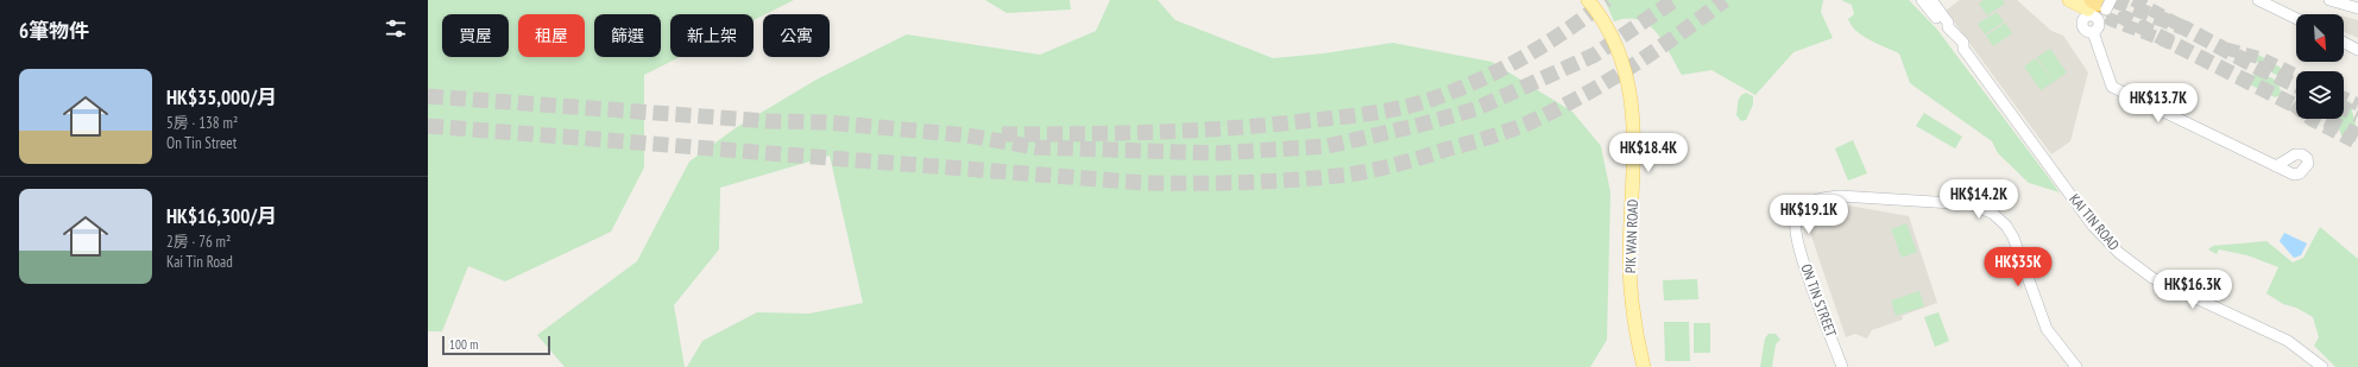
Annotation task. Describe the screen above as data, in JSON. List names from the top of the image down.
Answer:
{
  "streets": {
    "main road": ["PIK WAN ROAD"],
    "street": ["KAI TIN ROAD", "ON TIN STREET"]
  },
  "scale_bar": "100 m",
  "north": "bottom right",
  "page": {
    "heading": "6筆物件",
    "chip": [
      "買屋",
      "租屋",
      "篩選",
      "新上架",
      "公寓"
    ],
    "list": [
      {
        "name": "HK$35,000/月",
        "note": "5房 · 138 m² · On Tin Street"
      },
      {
        "name": "HK$16,300/月",
        "note": "2房 · 76 m² · Kai Tin Road"
      }
    ],
    "price": [
      "HK$13.7K",
      "HK$18.4K",
      "HK$14.2K",
      "HK$19.1K",
      "HK$35K",
      "HK$16.3K"
    ],
    "scale": "100 m"
  }
}
